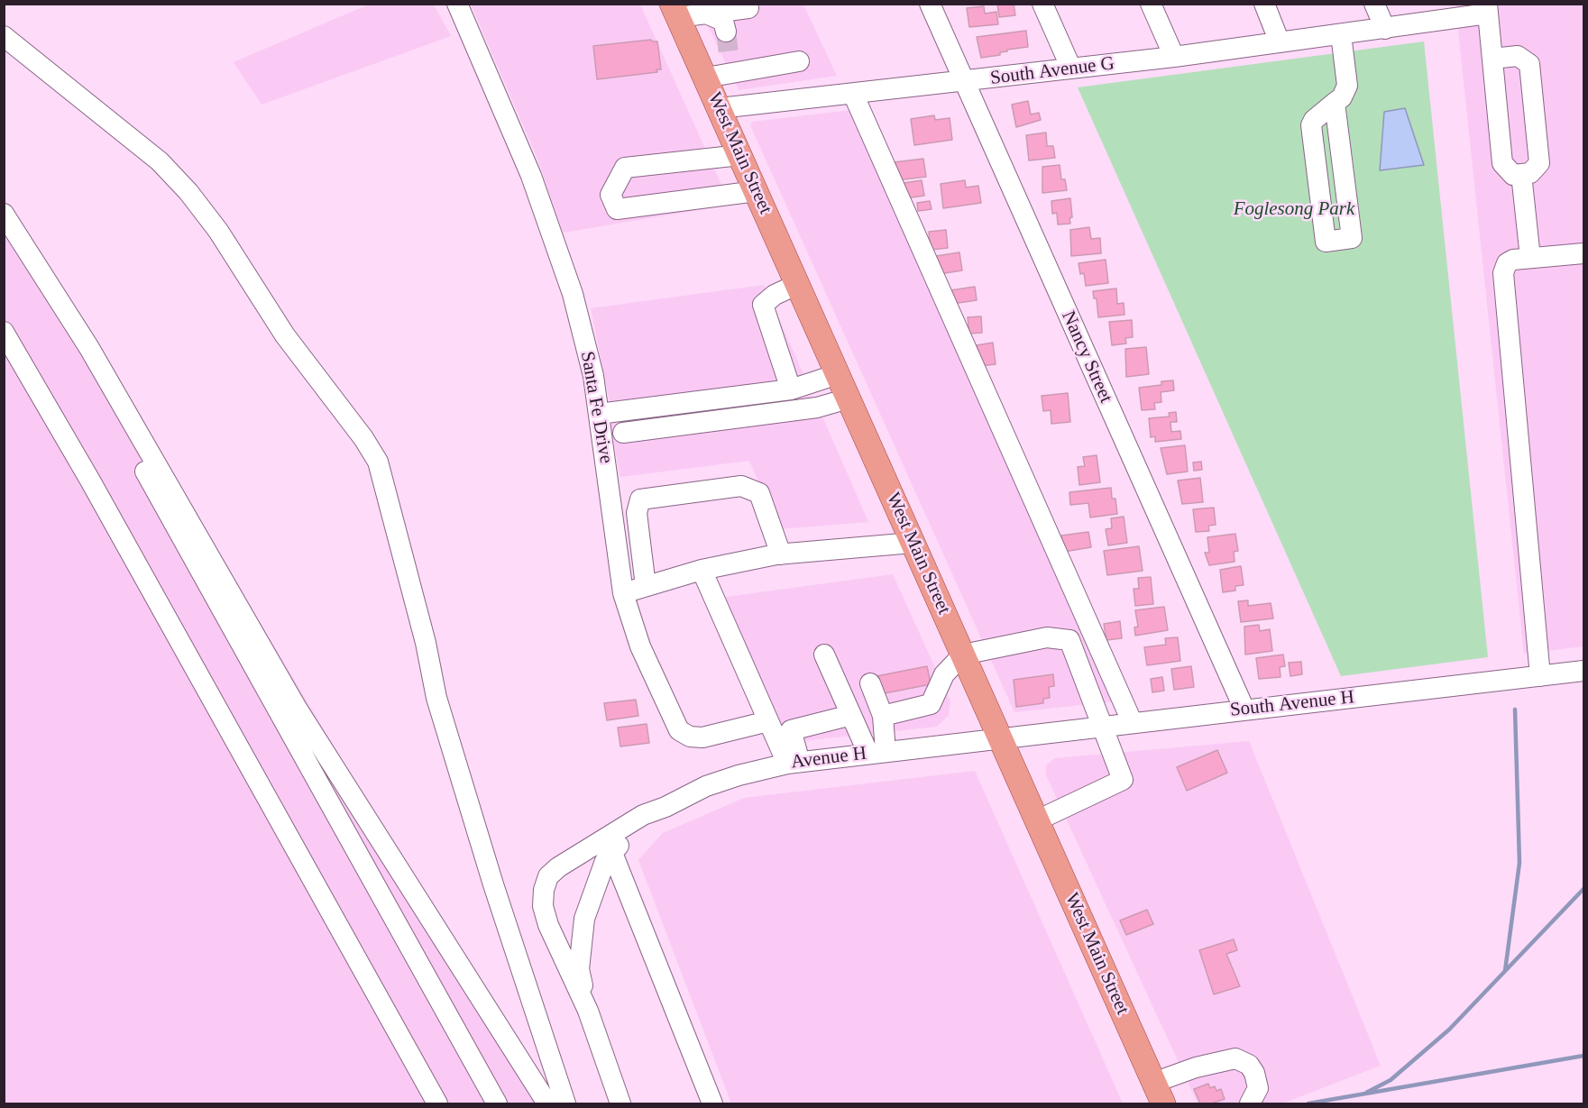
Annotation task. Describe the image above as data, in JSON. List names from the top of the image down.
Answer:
{
  "streets": {
    "main road": ["West Main Street"],
    "street": [
      "South Avenue G",
      "Nancy Street",
      "Santa Fe Drive",
      "South Avenue H",
      "Avenue H"
    ]
  },
  "crossings": [
    ["South Avenue G", "West Main Street"],
    ["South Avenue G", "Nancy Street"],
    ["West Main Street", "South Avenue H"],
    ["West Main Street", "Avenue H"],
    ["Nancy Street", "South Avenue H"],
    ["South Avenue H", "Avenue H"]
  ],
  "parks": ["Foglesong Park"]
}
